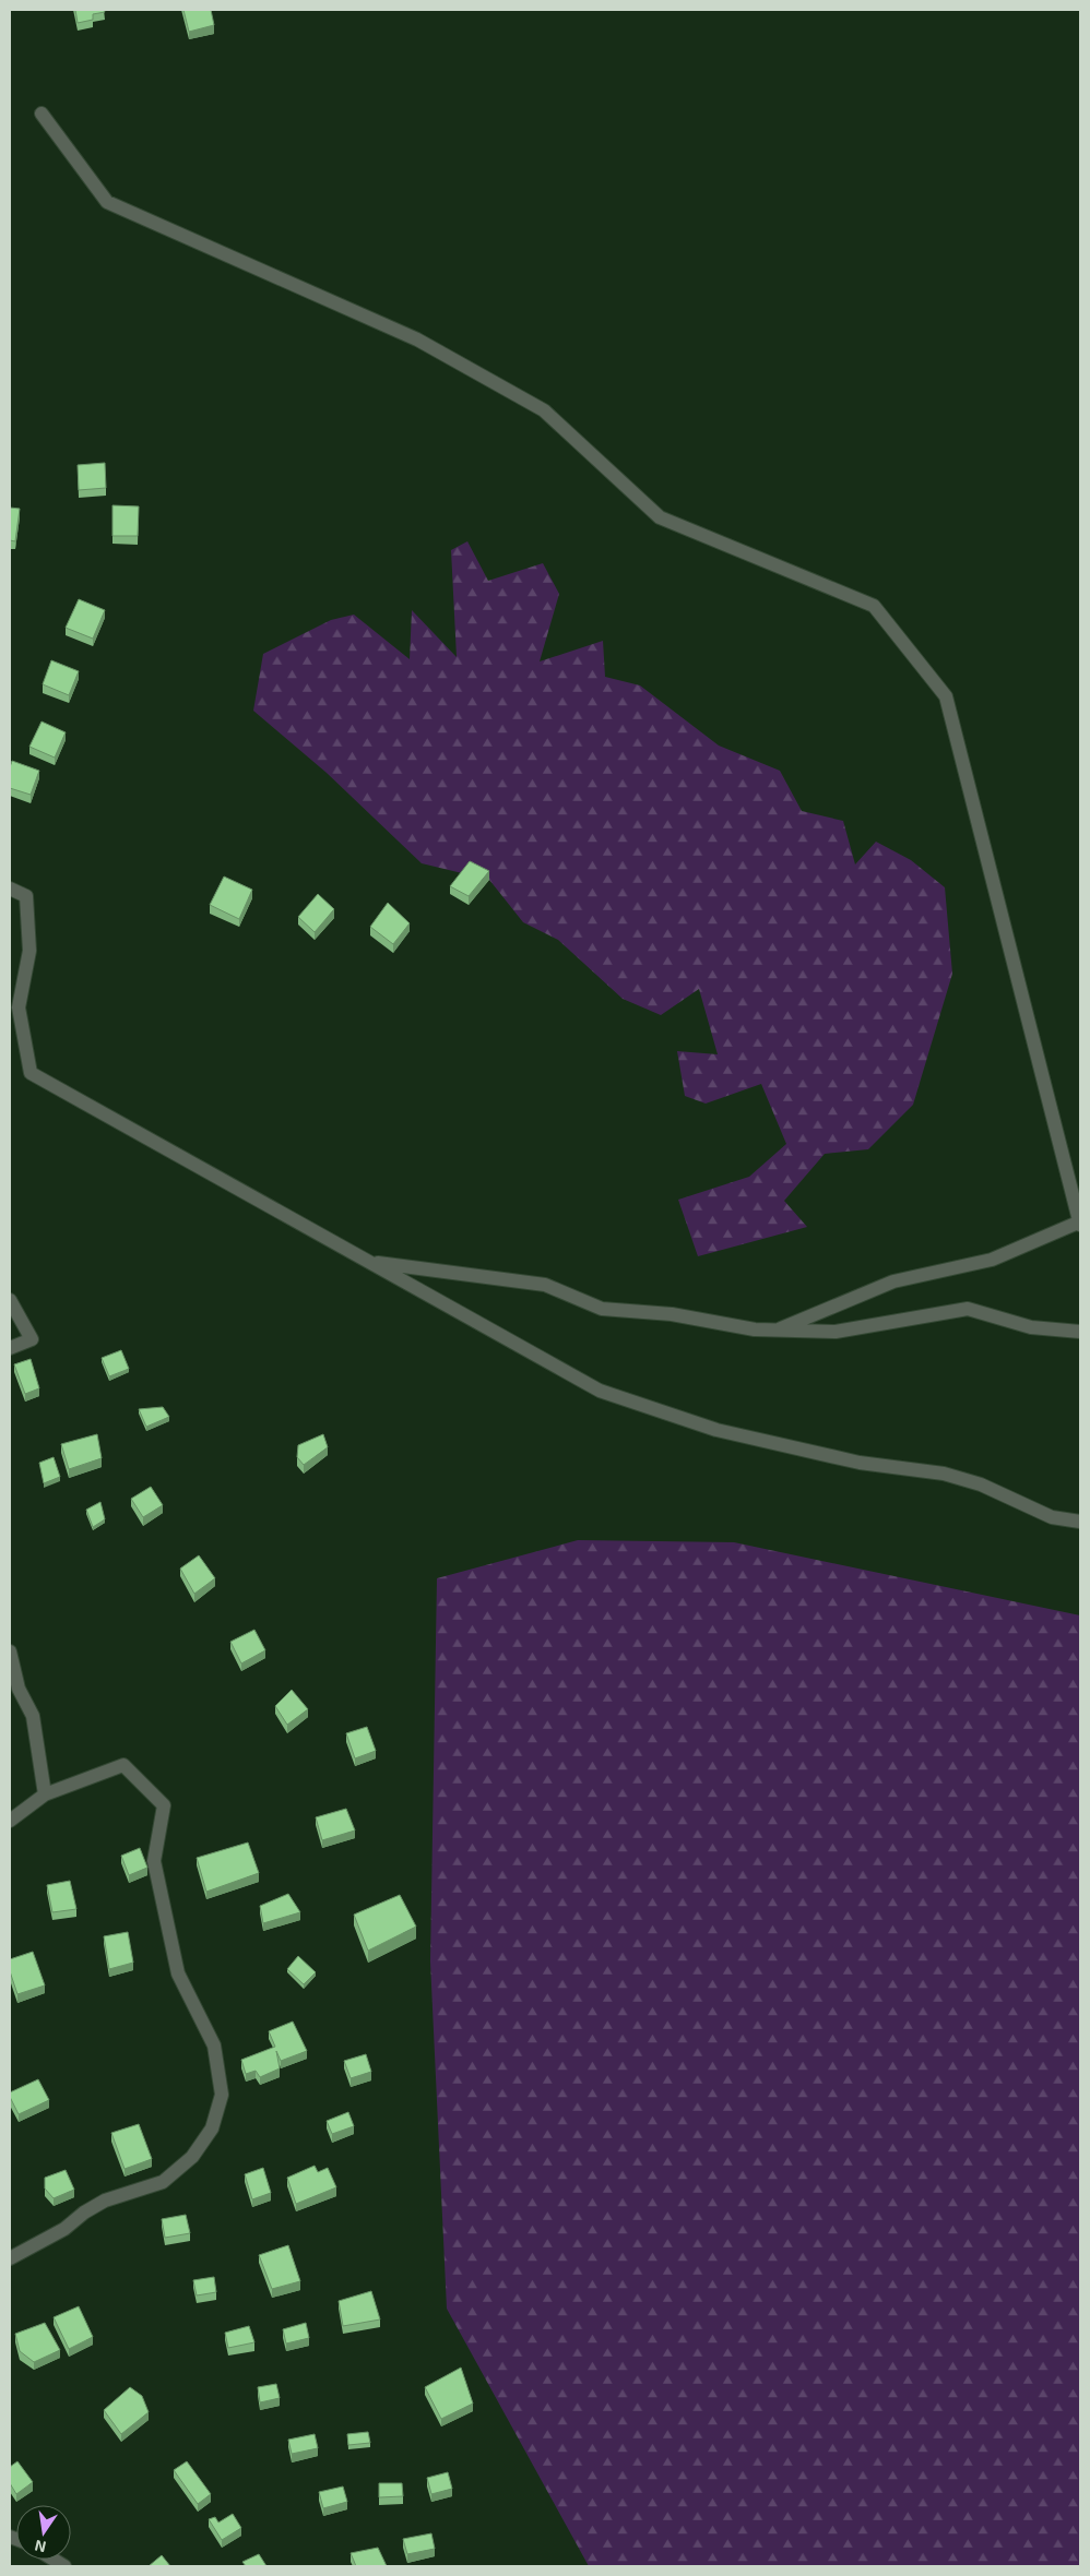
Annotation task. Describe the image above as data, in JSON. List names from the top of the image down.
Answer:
{
  "north": "bottom"
}
